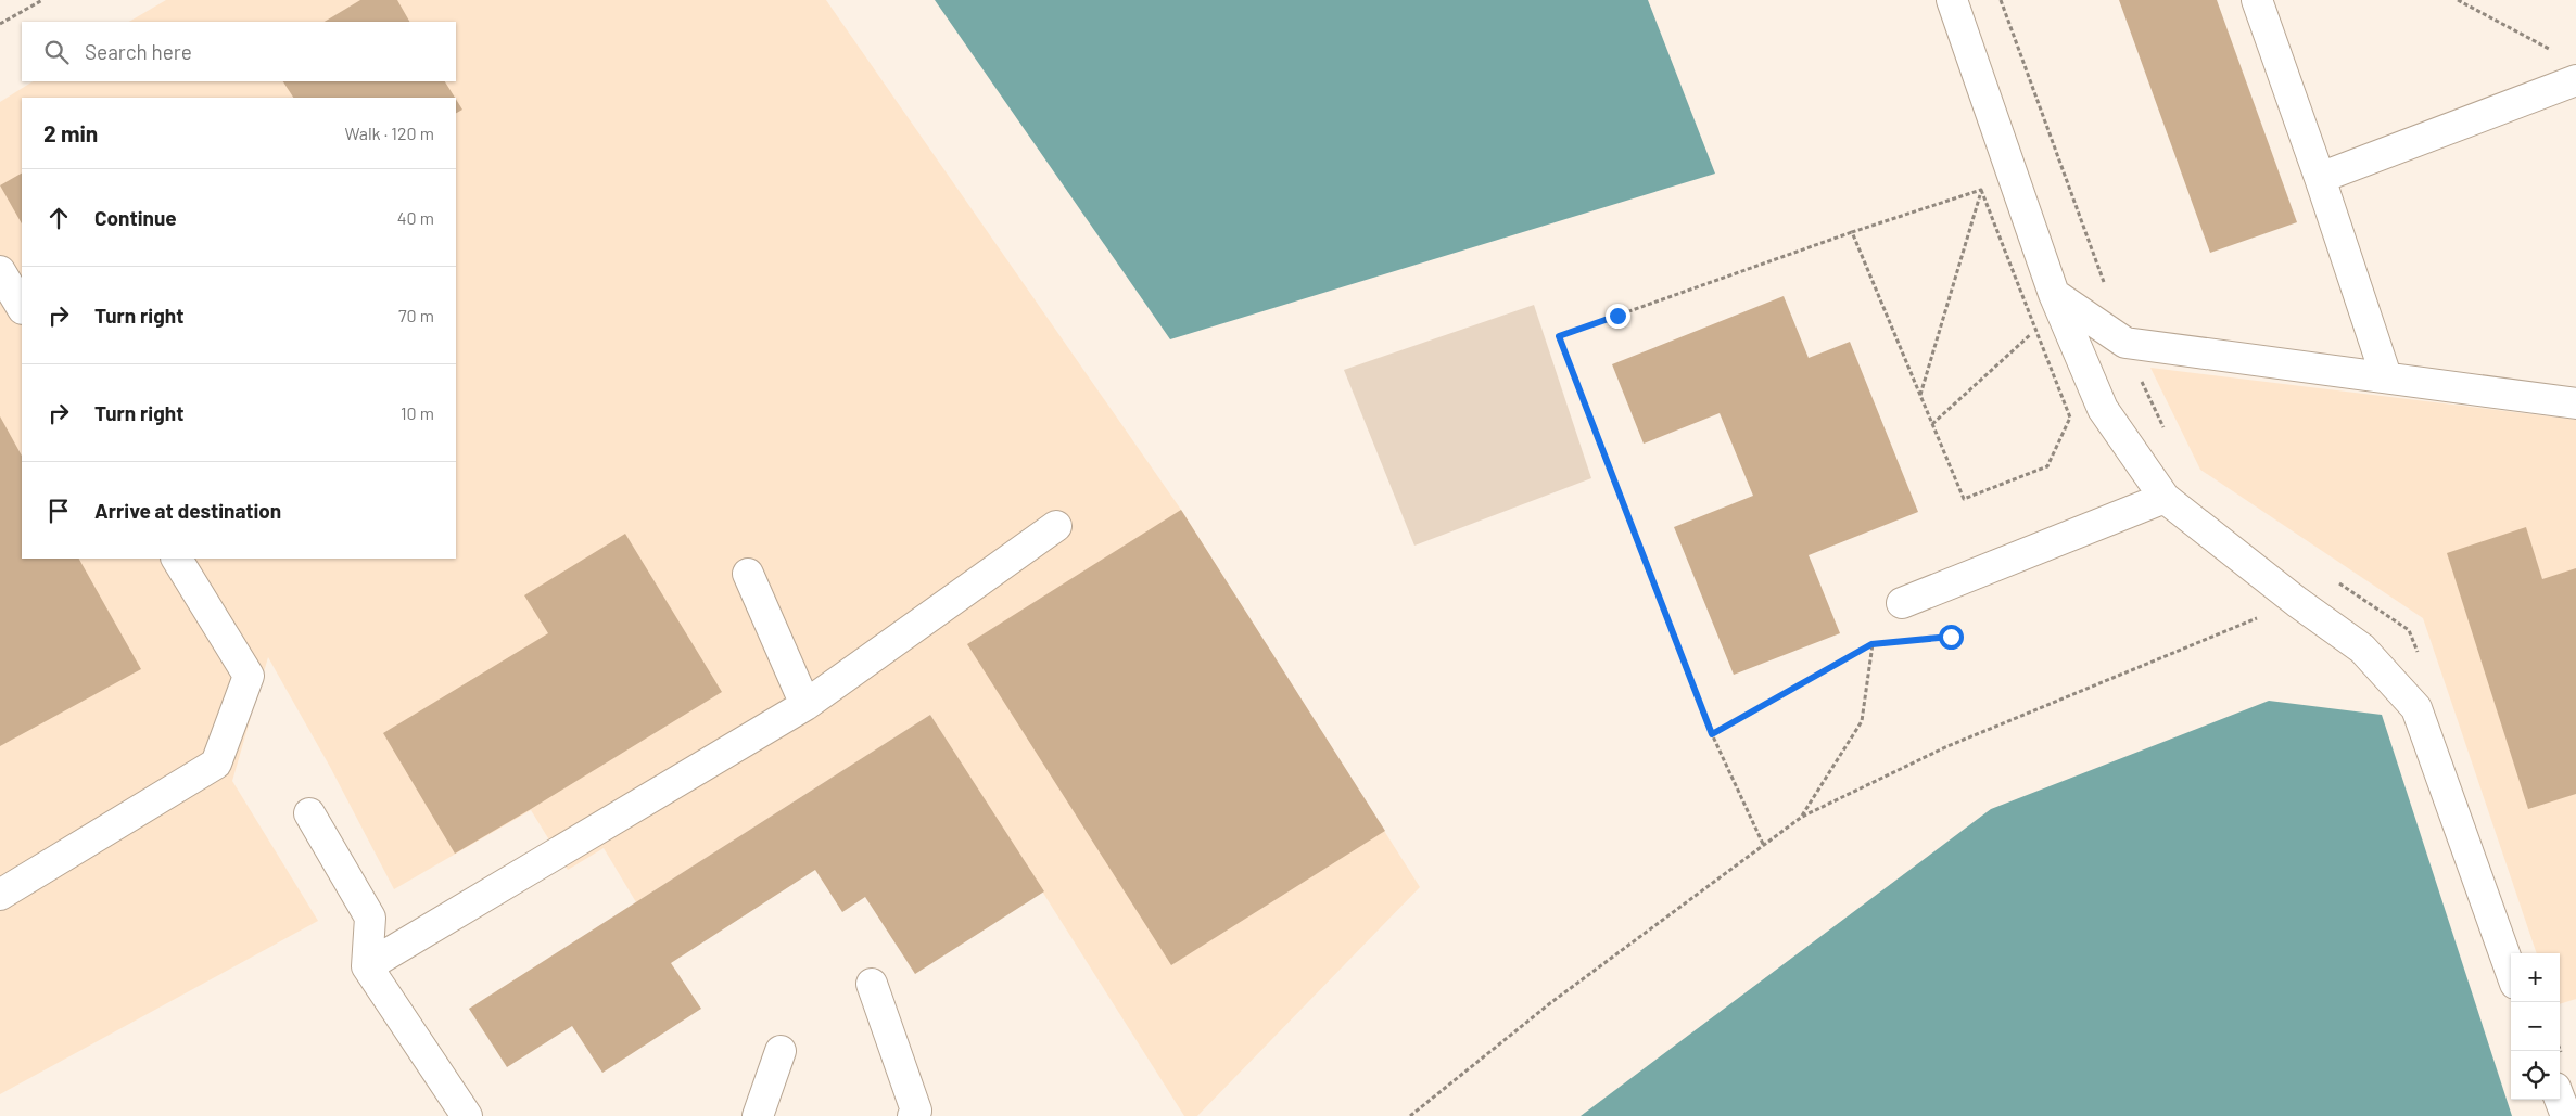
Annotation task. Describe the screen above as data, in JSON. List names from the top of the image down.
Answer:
{
  "page": {
    "search": "Search here",
    "heading": ["2 min", "Walk · 120 m"],
    "list": [
      ["Continue", "40 m"],
      ["Turn right", "70 m"],
      ["Turn right", "10 m"],
      "Arrive at destination"
    ],
    "map_buttons": ["+", "−"]
  }
}
